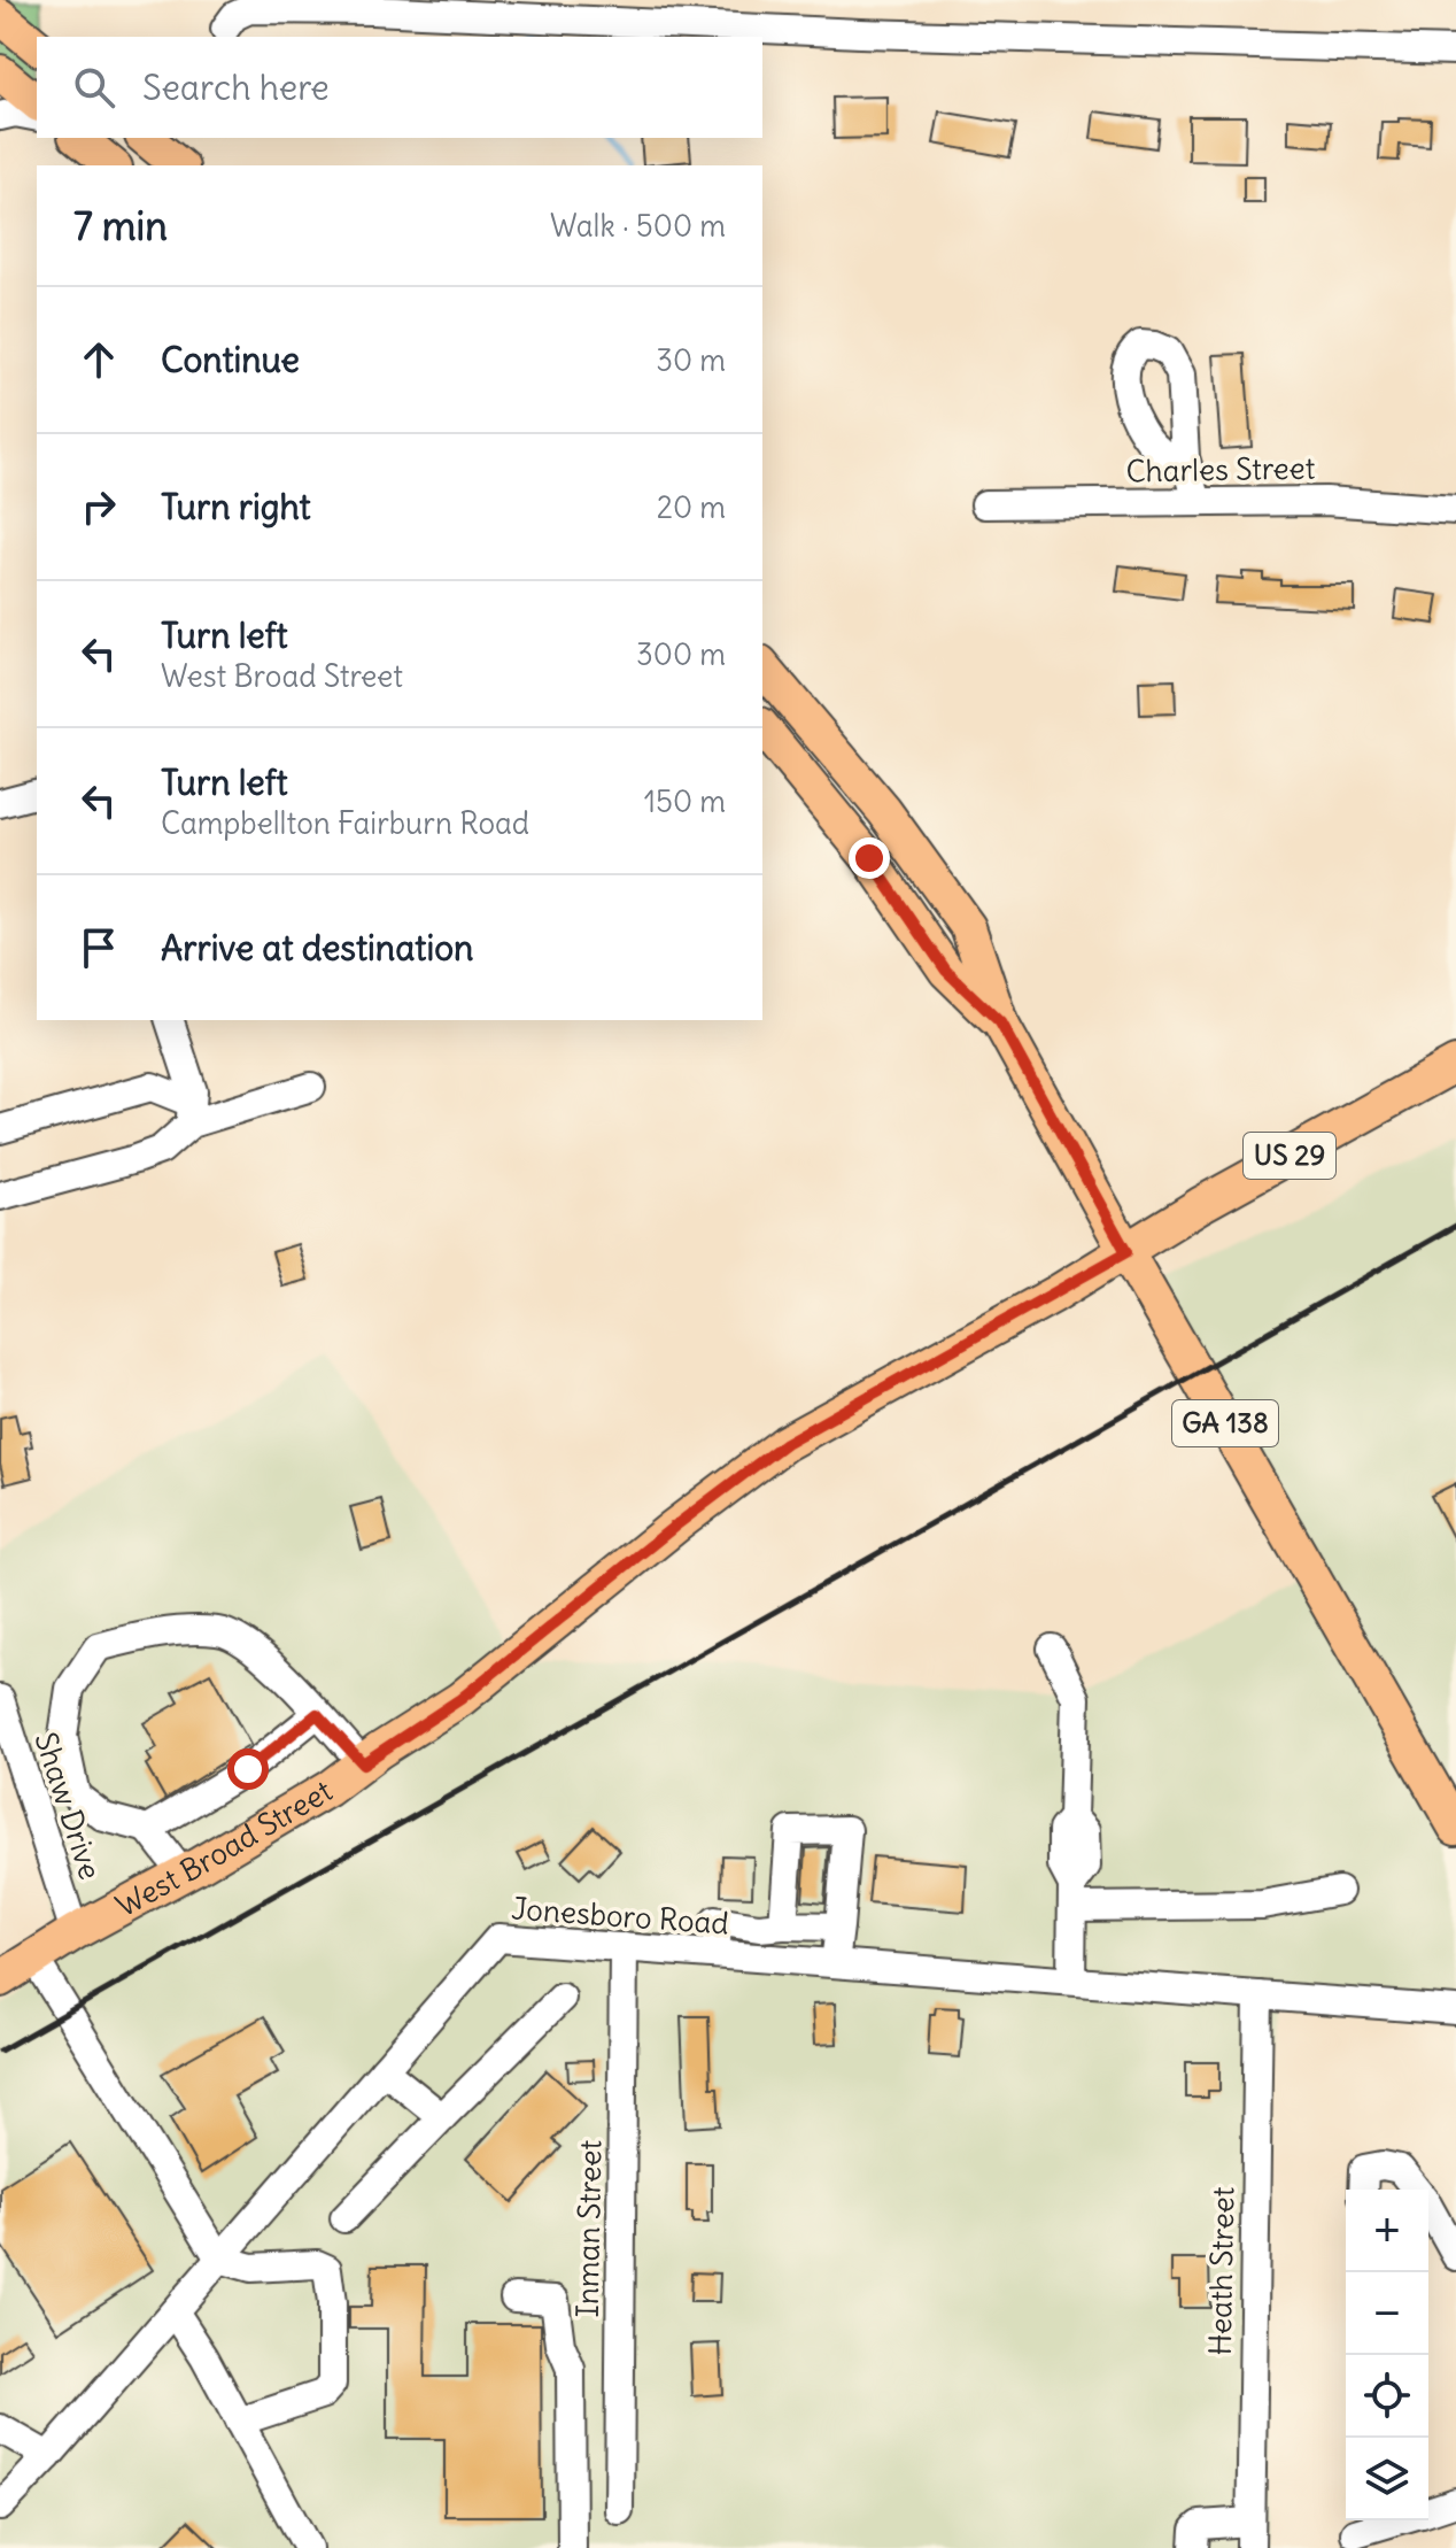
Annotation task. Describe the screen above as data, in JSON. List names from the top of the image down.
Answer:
{
  "streets": {
    "main road": ["US 29", "GA 138", "West Broad Street"],
    "street": [
      "Charles Street",
      "Shaw Drive",
      "Jonesboro Road",
      "Inman Street",
      "Heath Street"
    ]
  },
  "crossings": [
    ["US 29", "GA 138"],
    ["US 29", "West Broad Street"],
    ["GA 138", "West Broad Street"],
    ["Shaw Drive", "West Broad Street"],
    ["Jonesboro Road", "Inman Street"],
    ["Jonesboro Road", "Heath Street"]
  ],
  "page": {
    "search": "Search here",
    "heading": ["7 min", "Walk · 500 m"],
    "list": [
      ["Continue", "30 m"],
      ["Turn right", "20 m"],
      ["Turn left", "West Broad Street", "300 m"],
      ["Turn left", "Campbellton Fairburn Road", "150 m"],
      "Arrive at destination"
    ],
    "map_buttons": ["+", "−"]
  }
}
